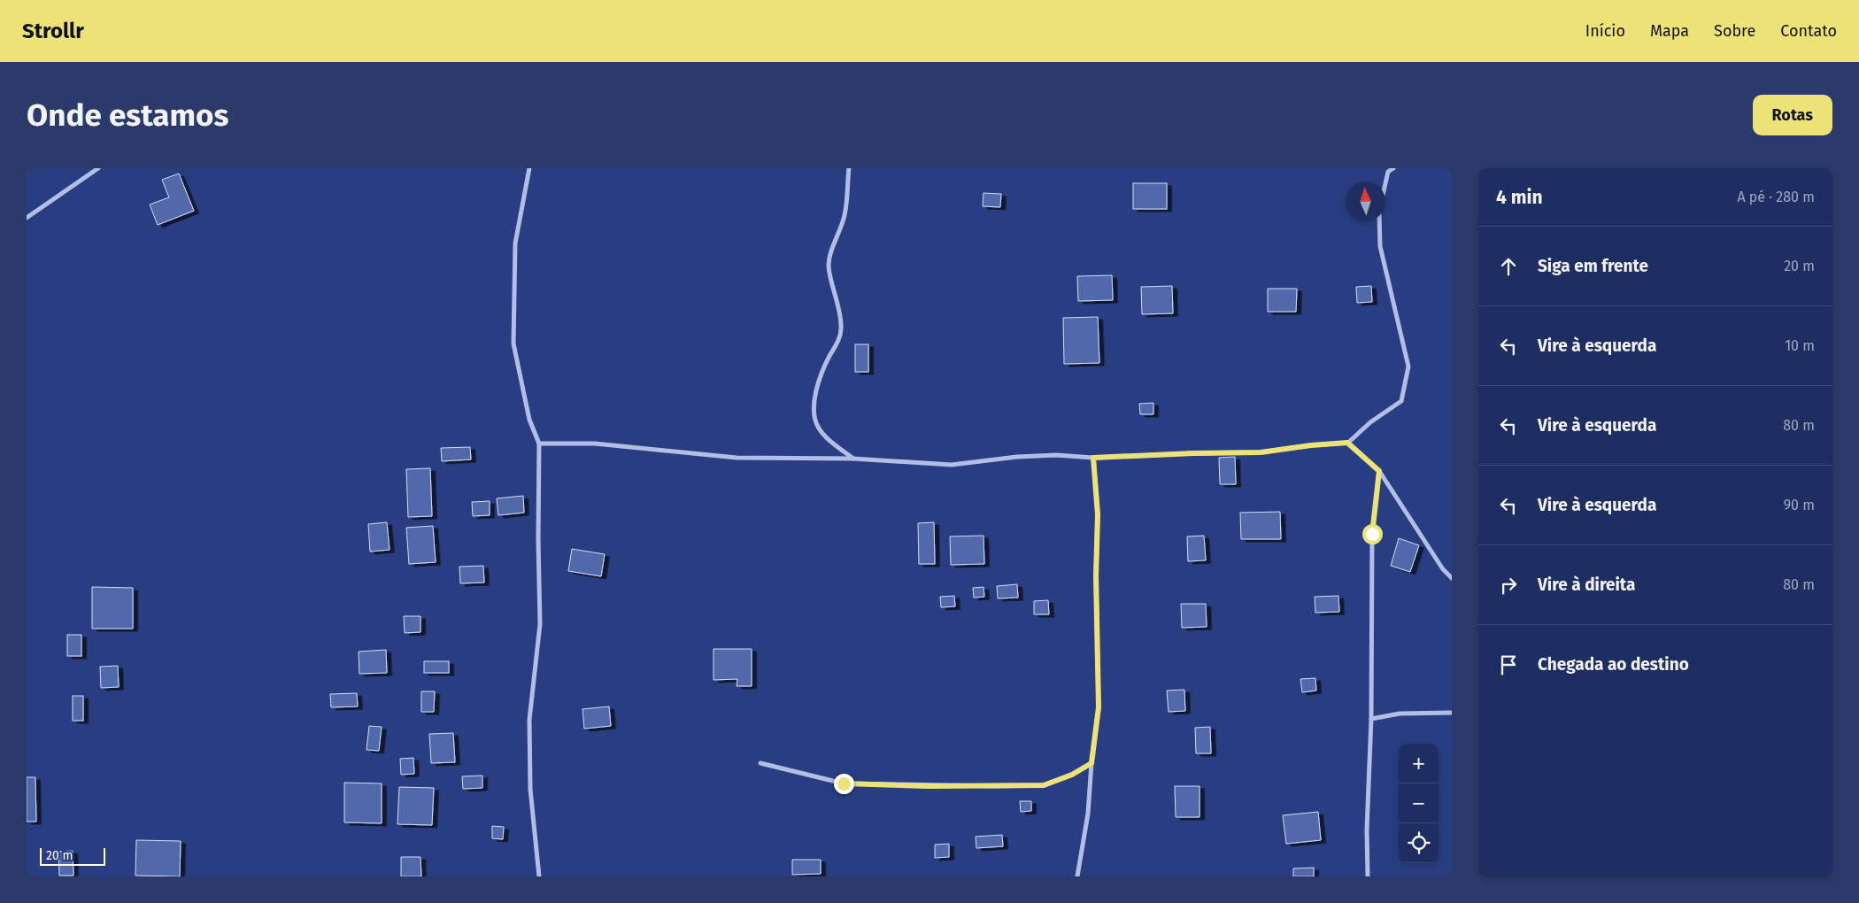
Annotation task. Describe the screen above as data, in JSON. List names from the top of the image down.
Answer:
{
  "scale_bar": "20 m",
  "north": "top",
  "page": {
    "header": "Strollr",
    "nav": [
      "Início",
      "Mapa",
      "Sobre",
      "Contato"
    ],
    "buttons": "Rotas",
    "title": "Onde estamos",
    "heading": ["4 min", "A pé · 280 m"],
    "list": [
      ["Siga em frente", "20 m"],
      ["Vire à esquerda", "10 m"],
      ["Vire à esquerda", "80 m"],
      ["Vire à esquerda", "90 m"],
      ["Vire à direita", "80 m"],
      "Chegada ao destino"
    ],
    "map_buttons": ["+", "−"],
    "scale": "20 m"
  }
}
